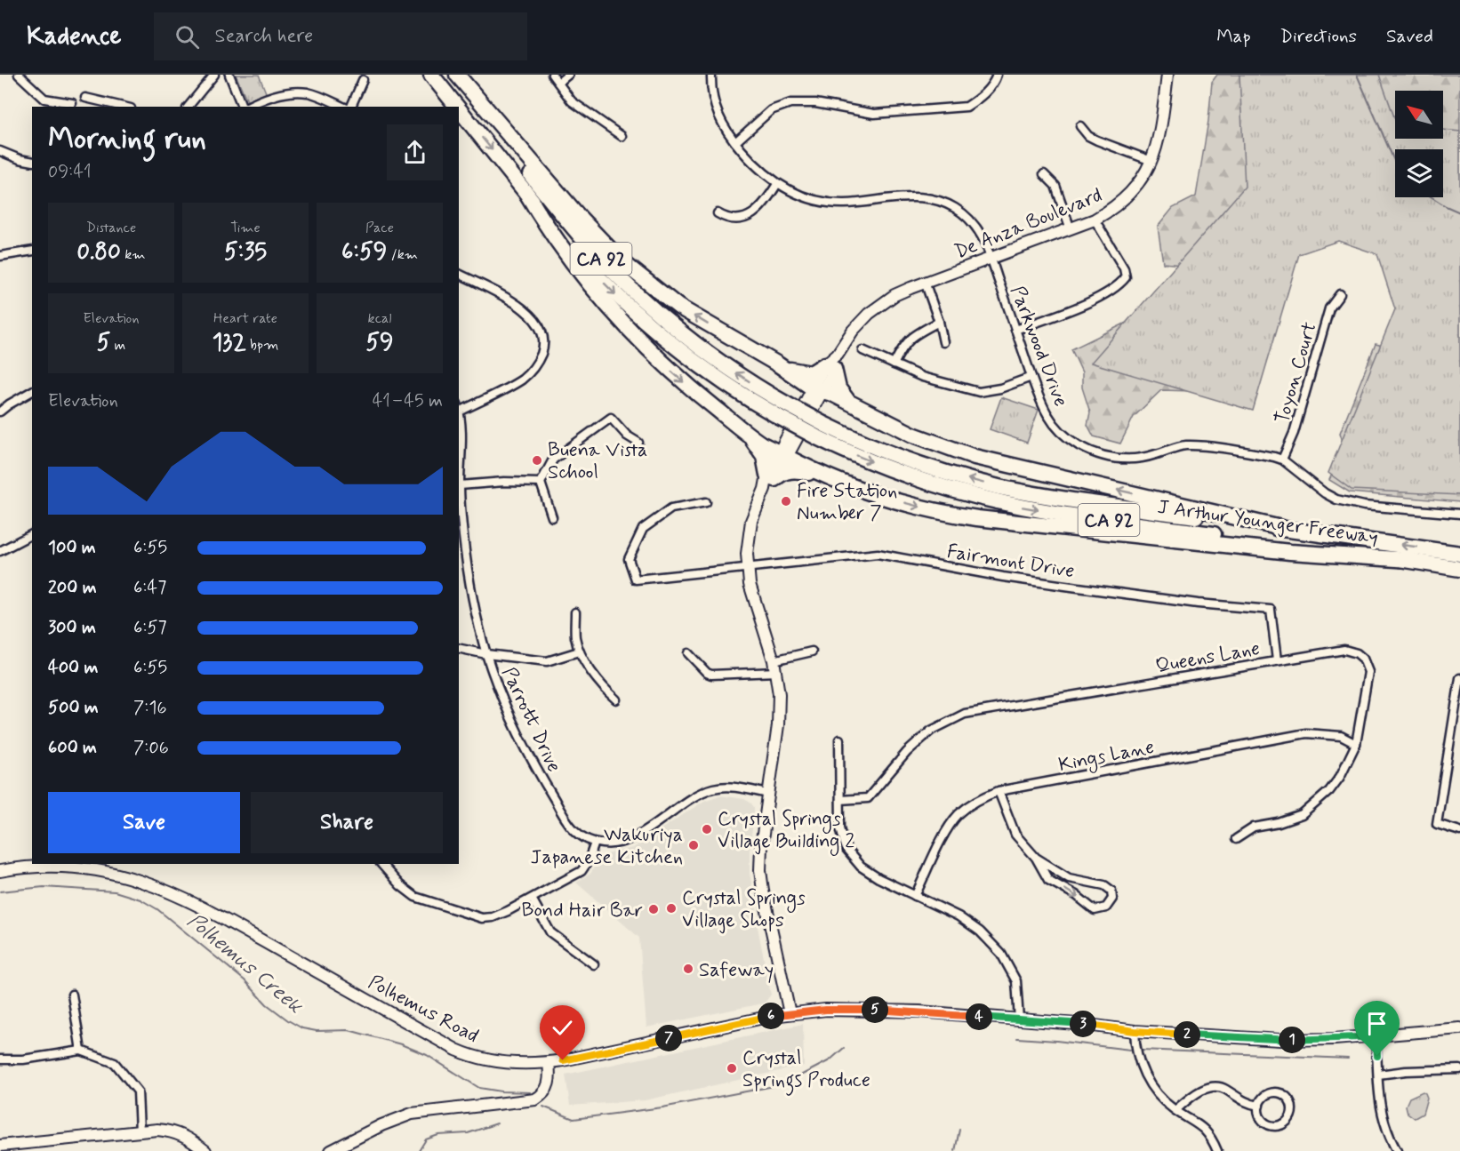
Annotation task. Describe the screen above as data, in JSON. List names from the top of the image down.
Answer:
{
  "streets": {
    "highway": ["CA 92", "J Arthur Younger Freeway"],
    "street": [
      "De Anza Boulevard",
      "Parkwood Drive",
      "Toyon Court",
      "Fairmont Drive",
      "Queens Lane",
      "Parrott Drive",
      "Kings Lane",
      "Polhemus Road"
    ]
  },
  "crossings": [
    ["De Anza Boulevard", "Parkwood Drive"],
    ["De Anza Boulevard", "Fairmont Drive"],
    ["De Anza Boulevard", "Polhemus Road"],
    ["Parkwood Drive", "Toyon Court"],
    ["Fairmont Drive", "Queens Lane"],
    ["Queens Lane", "Kings Lane"]
  ],
  "water": ["Polhemus Creek"],
  "places": [
    "Buena Vista School",
    "Fire Station Number 7",
    "Crystal Springs Village Building 2",
    "Wakuriya Japanese Kitchen",
    "Crystal Springs Village Shops",
    "Bond Hair Bar",
    "Safeway",
    "Crystal Springs Produce"
  ],
  "north": "top left",
  "page": {
    "header": "Kadence",
    "search": "Search here",
    "nav": ["Map", "Directions", "Saved"],
    "heading": ["Morning run", "09:41"],
    "stats": [
      ["Distance", "0.80 km"],
      ["Time", "5:35"],
      ["Pace", "6:59 /km"],
      ["Elevation", "5 m"],
      ["Heart rate", "132 bpm"],
      ["kcal", "59"]
    ],
    "chart": ["Elevation", "41–45 m"],
    "list": [
      {
        "name": "100 m",
        "note": "6:55"
      },
      {
        "name": "200 m",
        "note": "6:47"
      },
      {
        "name": "300 m",
        "note": "6:57"
      },
      {
        "name": "400 m",
        "note": "6:55"
      },
      {
        "name": "500 m",
        "note": "7:16"
      },
      {
        "name": "600 m",
        "note": "7:06"
      }
    ],
    "buttons": ["Save", "Share"],
    "pins": [
      "5",
      "6",
      "4",
      "3",
      "2",
      "7",
      "1"
    ]
  }
}
